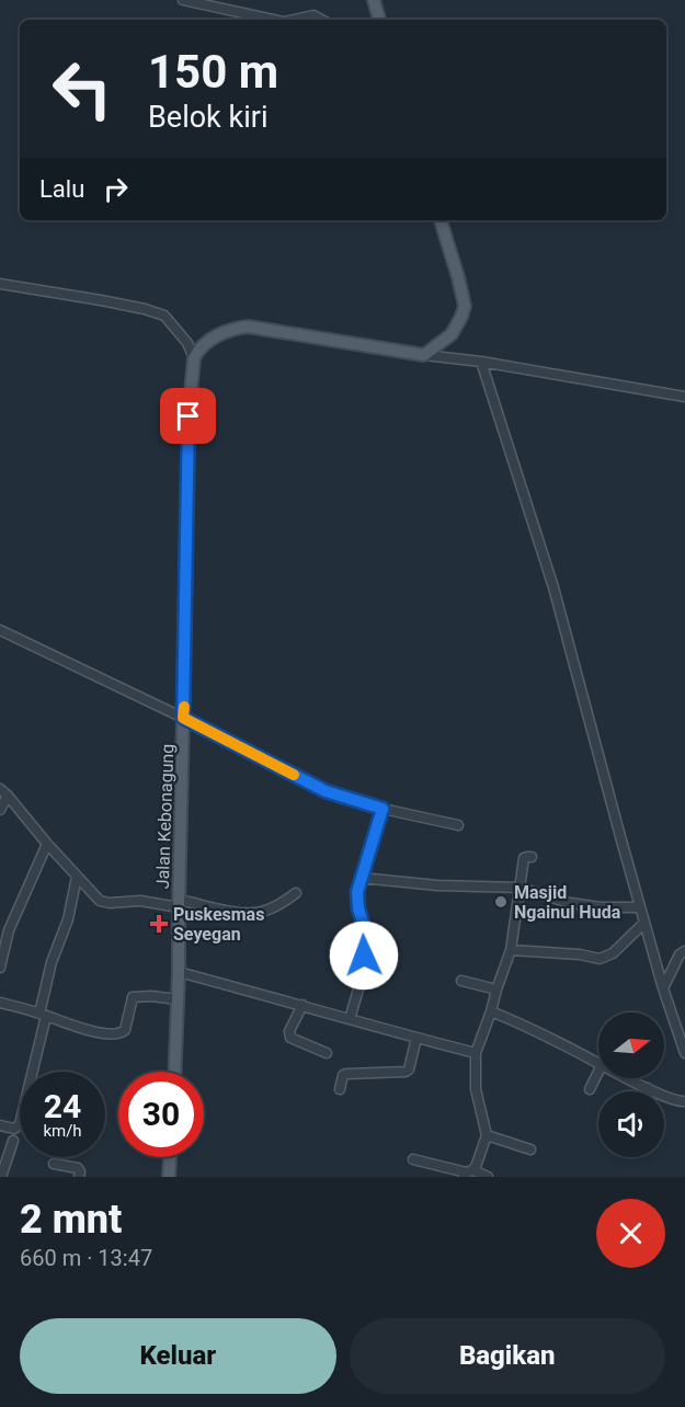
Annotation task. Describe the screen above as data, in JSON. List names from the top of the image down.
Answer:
{
  "streets": {
    "main road": ["Jalan Kebonagung"]
  },
  "places": {
    "other": ["Masjid Ngainul Huda"],
    "health": ["Puskesmas Seyegan"]
  },
  "north": "right",
  "page": {
    "turn": ["150 m", "Belok kiri"],
    "then": "Lalu",
    "speed": "24 km/h",
    "limit": "30",
    "heading": ["2 mnt", "660 m · 13:47"],
    "buttons": ["Keluar", "Bagikan"]
  }
}
